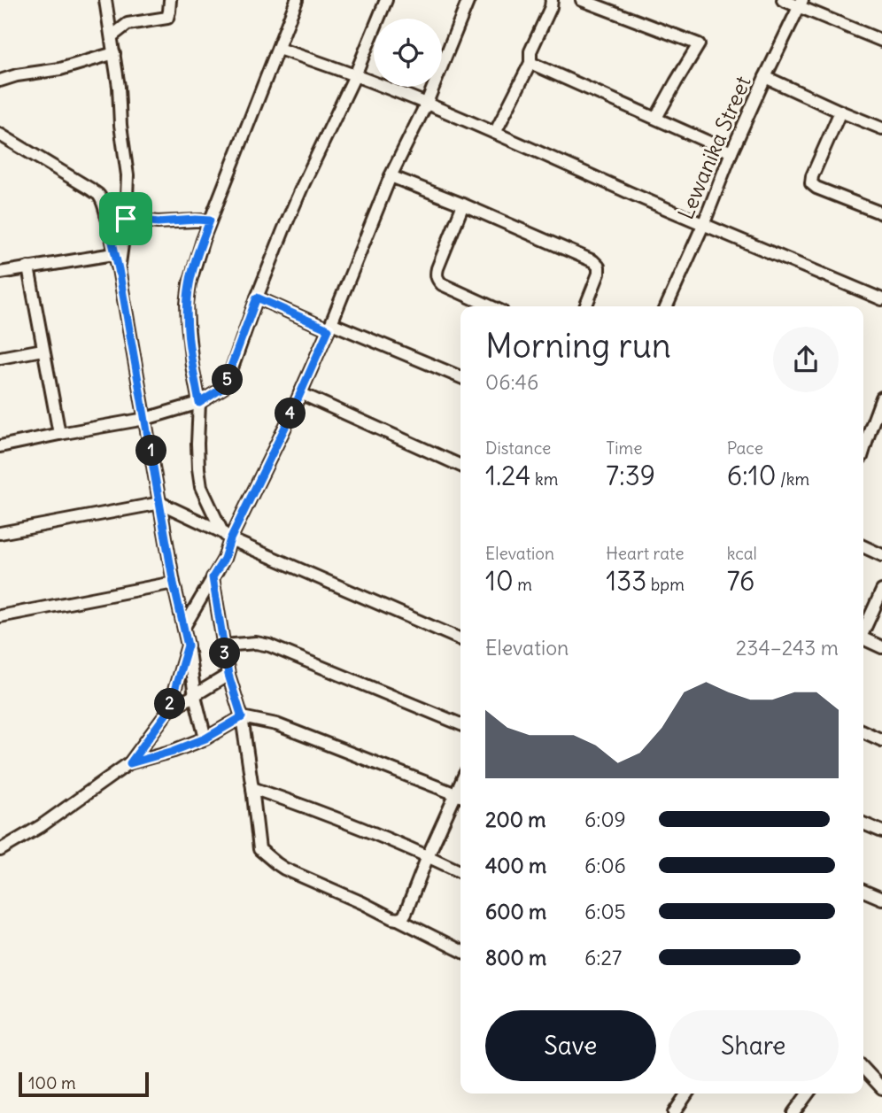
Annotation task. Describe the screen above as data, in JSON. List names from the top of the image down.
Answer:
{
  "streets": {
    "street": ["Lewanika Street"]
  },
  "scale_bar": "100 m",
  "page": {
    "heading": ["Morning run", "06:46"],
    "pins": [
      "5",
      "4",
      "1",
      "3",
      "2"
    ],
    "stats": [
      ["Distance", "1.24 km"],
      ["Time", "7:39"],
      ["Pace", "6:10 /km"],
      ["Elevation", "10 m"],
      ["Heart rate", "133 bpm"],
      ["kcal", "76"]
    ],
    "chart": ["Elevation", "234–243 m"],
    "list": [
      {
        "name": "200 m",
        "note": "6:09"
      },
      {
        "name": "400 m",
        "note": "6:06"
      },
      {
        "name": "600 m",
        "note": "6:05"
      },
      {
        "name": "800 m",
        "note": "6:27"
      }
    ],
    "buttons": ["Save", "Share"],
    "scale": "100 m"
  }
}
